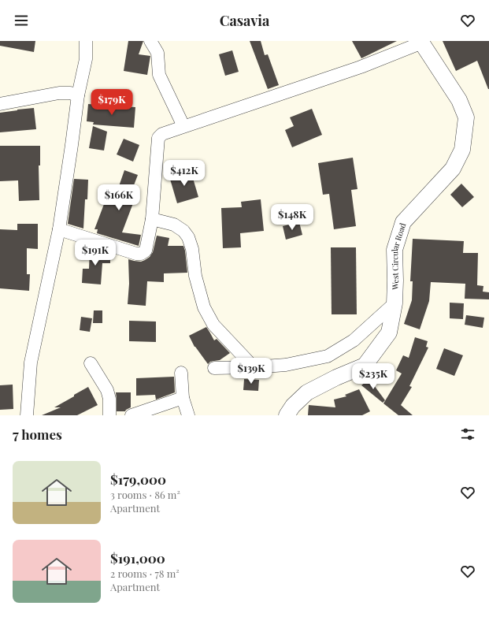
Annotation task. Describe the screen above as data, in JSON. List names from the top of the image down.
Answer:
{
  "streets": {
    "street": ["West Circular Road"]
  },
  "page": {
    "header": "Casavia",
    "price": [
      "$179K",
      "$412K",
      "$166K",
      "$148K",
      "$191K",
      "$139K",
      "$235K"
    ],
    "heading": "7 homes",
    "list": [
      {
        "name": "$179,000",
        "note": "3 rooms · 86 m² · Apartment"
      },
      {
        "name": "$191,000",
        "note": "2 rooms · 78 m² · Apartment"
      }
    ]
  }
}
